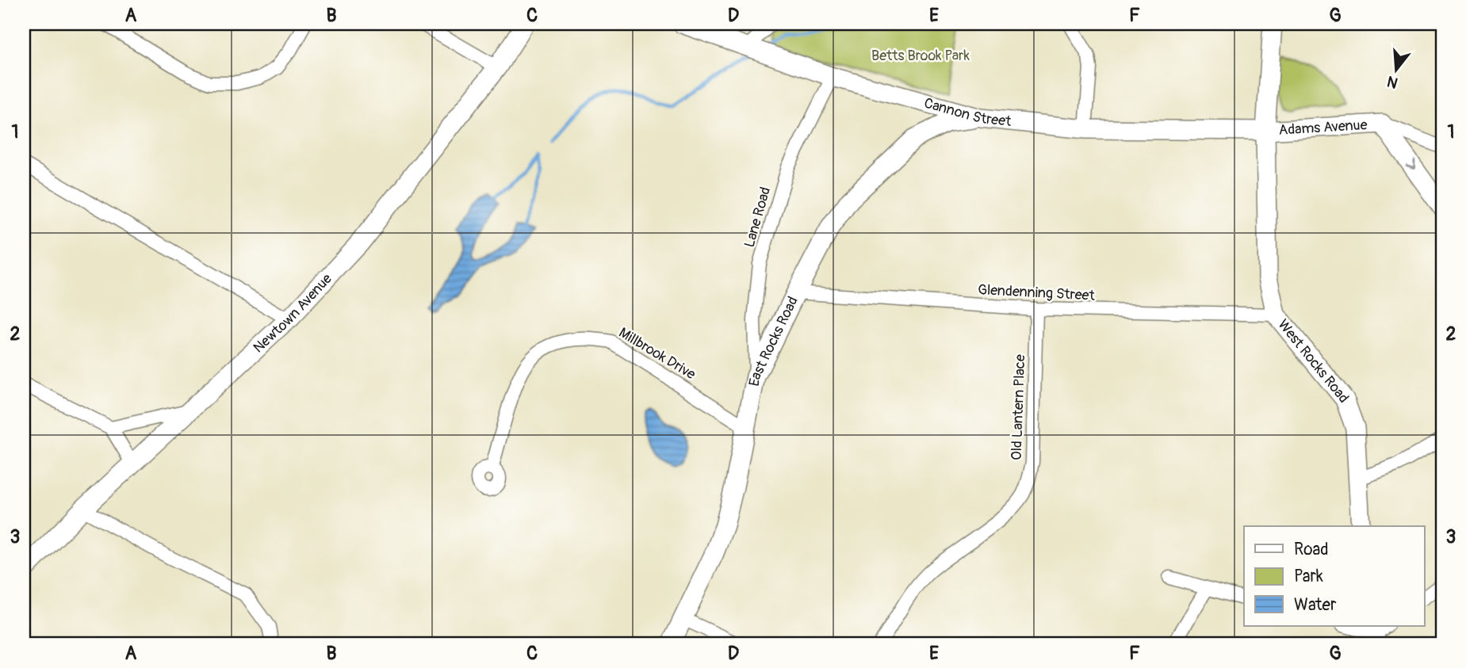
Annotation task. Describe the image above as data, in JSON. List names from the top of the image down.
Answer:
{
  "streets": {
    "main road": [
      "Cannon Street",
      "Adams Avenue",
      "Newtown Avenue",
      "East Rocks Road",
      "West Rocks Road"
    ],
    "street": [
      "Lane Road",
      "Glendenning Street",
      "Millbrook Drive",
      "Old Lantern Place"
    ]
  },
  "crossings": [
    ["Cannon Street", "Adams Avenue"],
    ["Cannon Street", "Lane Road"],
    ["Cannon Street", "East Rocks Road"],
    ["Cannon Street", "West Rocks Road"],
    ["Adams Avenue", "West Rocks Road"],
    ["Lane Road", "East Rocks Road"],
    ["Glendenning Street", "East Rocks Road"],
    ["Glendenning Street", "West Rocks Road"],
    ["Glendenning Street", "Old Lantern Place"],
    ["East Rocks Road", "Millbrook Drive"]
  ],
  "parks": ["Betts Brook Park"],
  "legend": ["Road", "Park", "Water"],
  "north": "bottom",
  "grid": {
    "columns": [
      "A",
      "B",
      "C",
      "D",
      "E",
      "F",
      "G"
    ],
    "rows": ["1", "2", "3"]
  }
}
